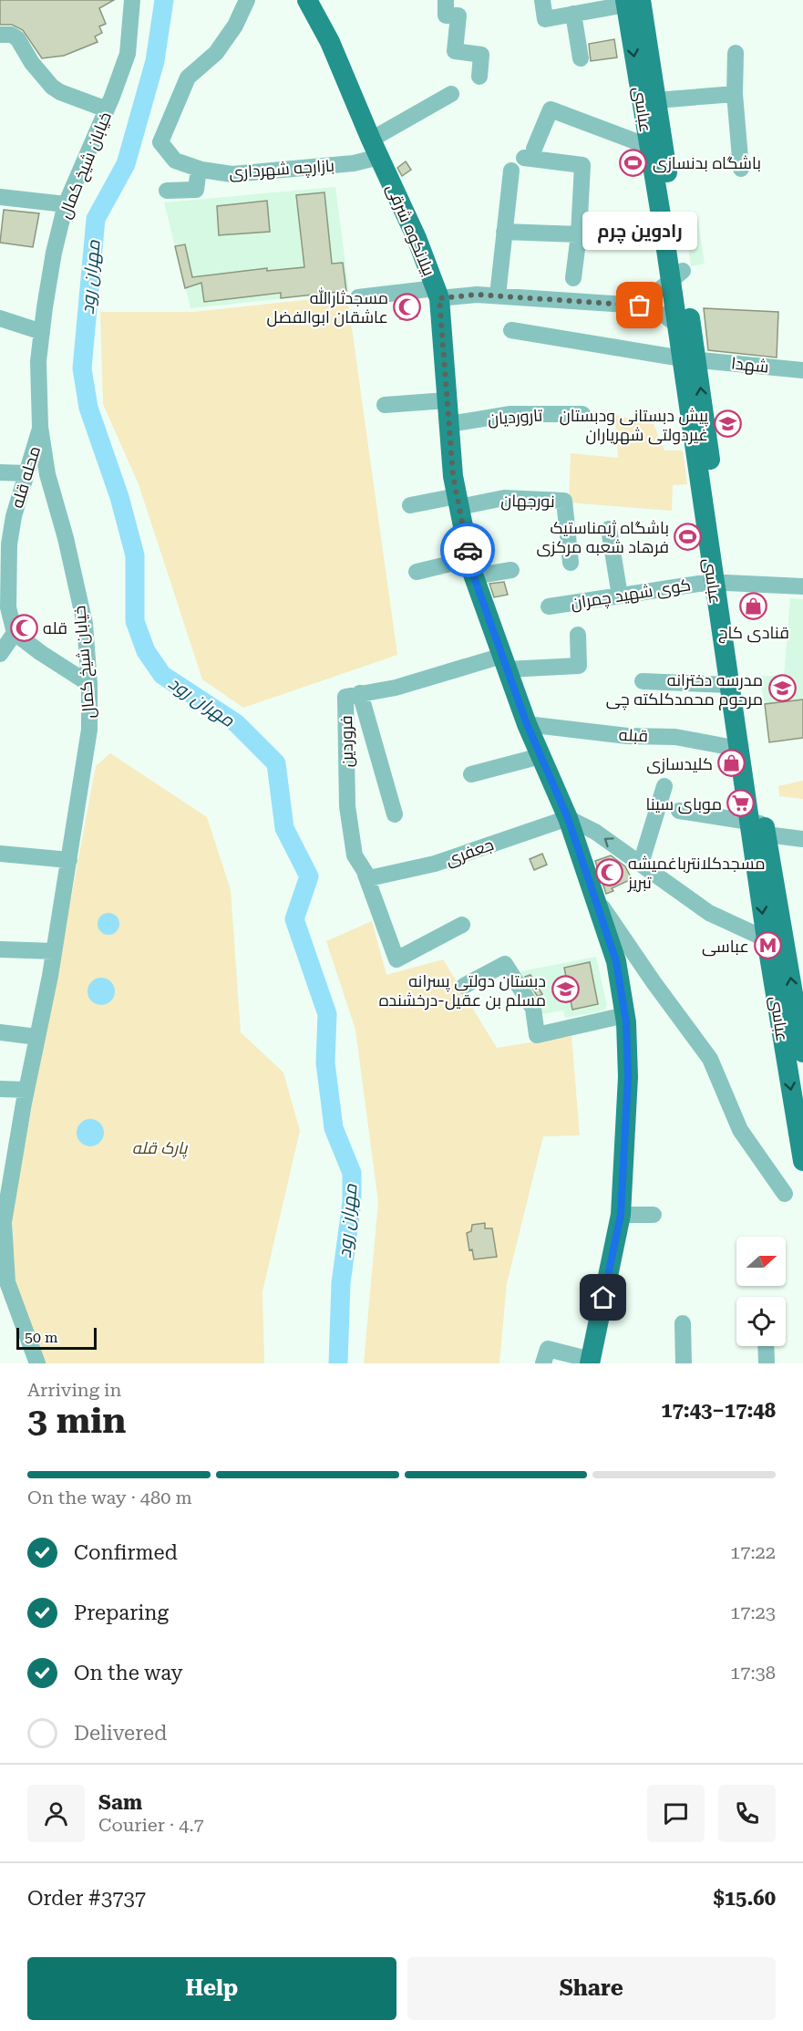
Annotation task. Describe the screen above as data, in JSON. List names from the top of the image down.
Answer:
{
  "streets": {
    "main road": ["عباسى", "بیلانکوه شرقی"],
    "street": [
      "خیابان شیخ کمال",
      "بازارچه شهرداری",
      "شهدا",
      "تاروردیان",
      "محله قله",
      "نورجهان",
      "کوی شهید چمران",
      "قبله",
      "فروردین",
      "جعفری"
    ]
  },
  "crossings": [
    ["عباسى", "شهدا"],
    ["عباسى", "کوی شهید چمران"],
    ["عباسى", "قبله"],
    ["خیابان شیخ کمال", "محله قله"],
    ["بازارچه شهرداری", "بیلانکوه شرقی"],
    ["بیلانکوه شرقی", "تاروردیان"],
    ["بیلانکوه شرقی", "نورجهان"],
    ["بیلانکوه شرقی", "قبله"],
    ["بیلانکوه شرقی", "فروردین"],
    ["بیلانکوه شرقی", "جعفری"],
    ["فروردین", "جعفری"]
  ],
  "water": ["مهران رود"],
  "parks": ["پارک قله"],
  "places": {
    "sports": ["باشگاه بدنسازی", "باشگاه ژیمناستیک فرهاد شعبه مرکزی"],
    "other": ["رادوین چرم"],
    "mosque": ["مسجدثارالله عاشقان ابوالفضل", "قله", "مسجدکلانترباغمیشه تبریز"],
    "school or university": ["پیش دبستانی ودبستان غیردولتی شهریاران", "مدرسه دخترانه مرحوم محمدکلکته چی", "دبستان دولتی پسرانه مسلم بن عقیل-درخشنده"],
    "shop": ["قنادی کاج", "کلیدسازی"],
    "supermarket": ["موبای سینا"],
    "metro station": ["عباسی"]
  },
  "scale_bar": "50 m",
  "north": "right",
  "page": {
    "bubble": "رادوین چرم",
    "scale": "50 m",
    "heading": ["3 min", "Arriving in", "17:43–17:48"],
    "panel": [
      "Sam",
      "Courier · 4.7",
      "Order #3737",
      "$15.60"
    ],
    "bar": "On the way · 480 m",
    "list": [
      ["Confirmed", "17:22"],
      ["Preparing", "17:23"],
      ["On the way", "17:38"],
      "Delivered"
    ],
    "buttons": ["Help", "Share"]
  }
}
